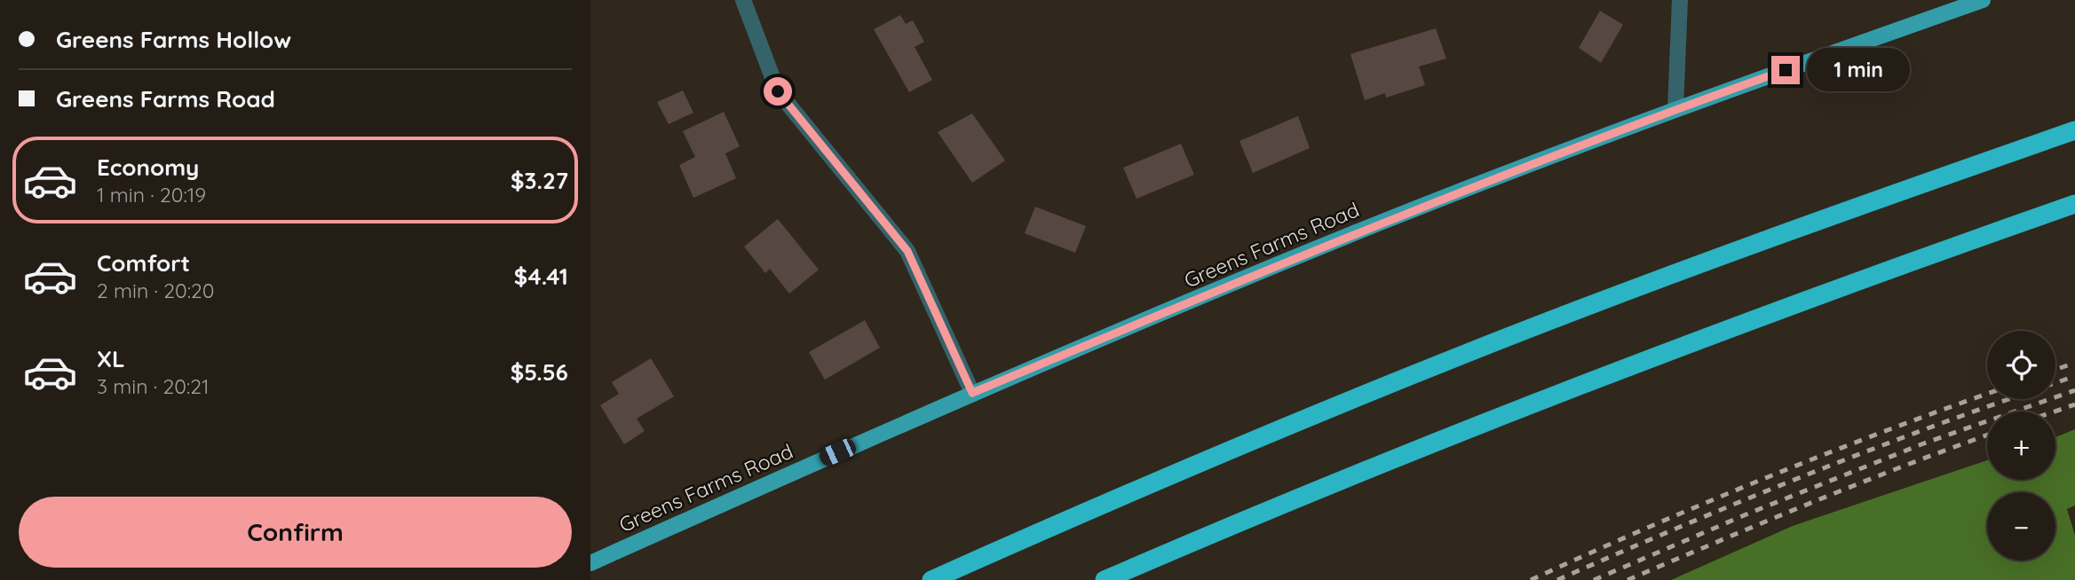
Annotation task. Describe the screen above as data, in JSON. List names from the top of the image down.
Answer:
{
  "streets": {
    "main road": ["Greens Farms Road"]
  },
  "page": {
    "banner": ["Greens Farms Hollow", "Greens Farms Road"],
    "bubble": "1 min",
    "list": [
      {
        "name": "Economy",
        "note": "1 min · 20:19",
        "value": "$3.27"
      },
      {
        "name": "Comfort",
        "note": "2 min · 20:20",
        "value": "$4.41"
      },
      {
        "name": "XL",
        "note": "3 min · 20:21",
        "value": "$5.56"
      }
    ],
    "map_buttons": ["+", "−"],
    "buttons": "Confirm"
  }
}
